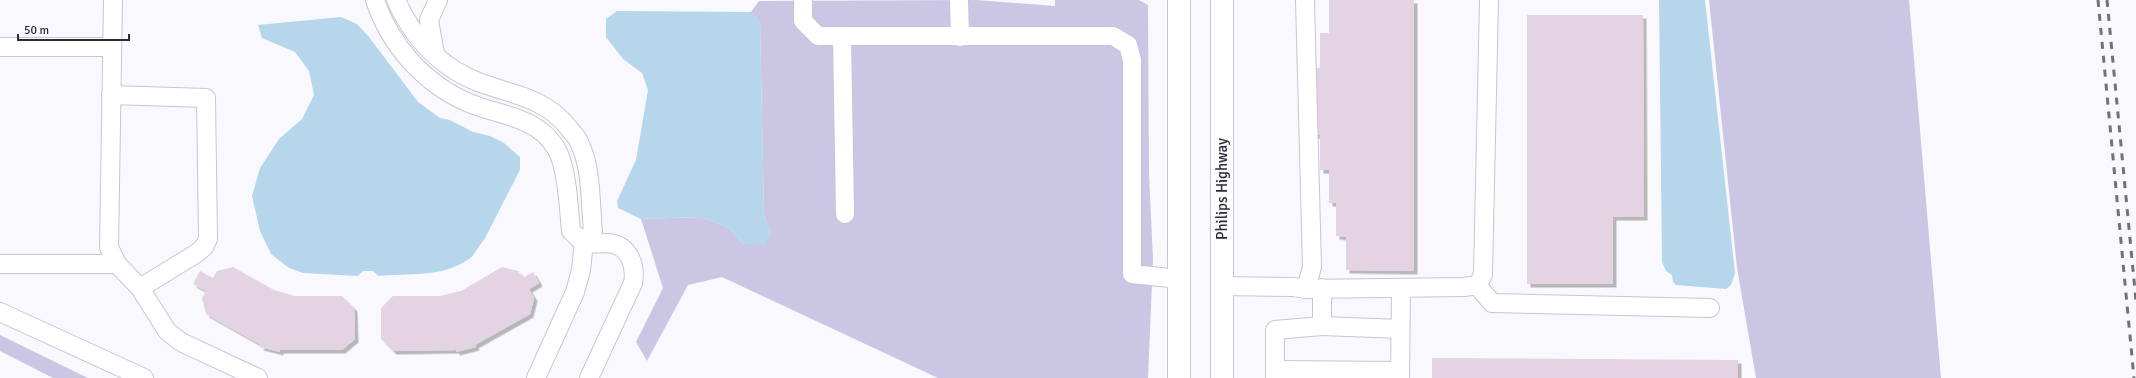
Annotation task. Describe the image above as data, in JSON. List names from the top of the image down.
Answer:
{
  "streets": {
    "main road": ["Philips Highway"]
  },
  "scale_bar": "50 m"
}
